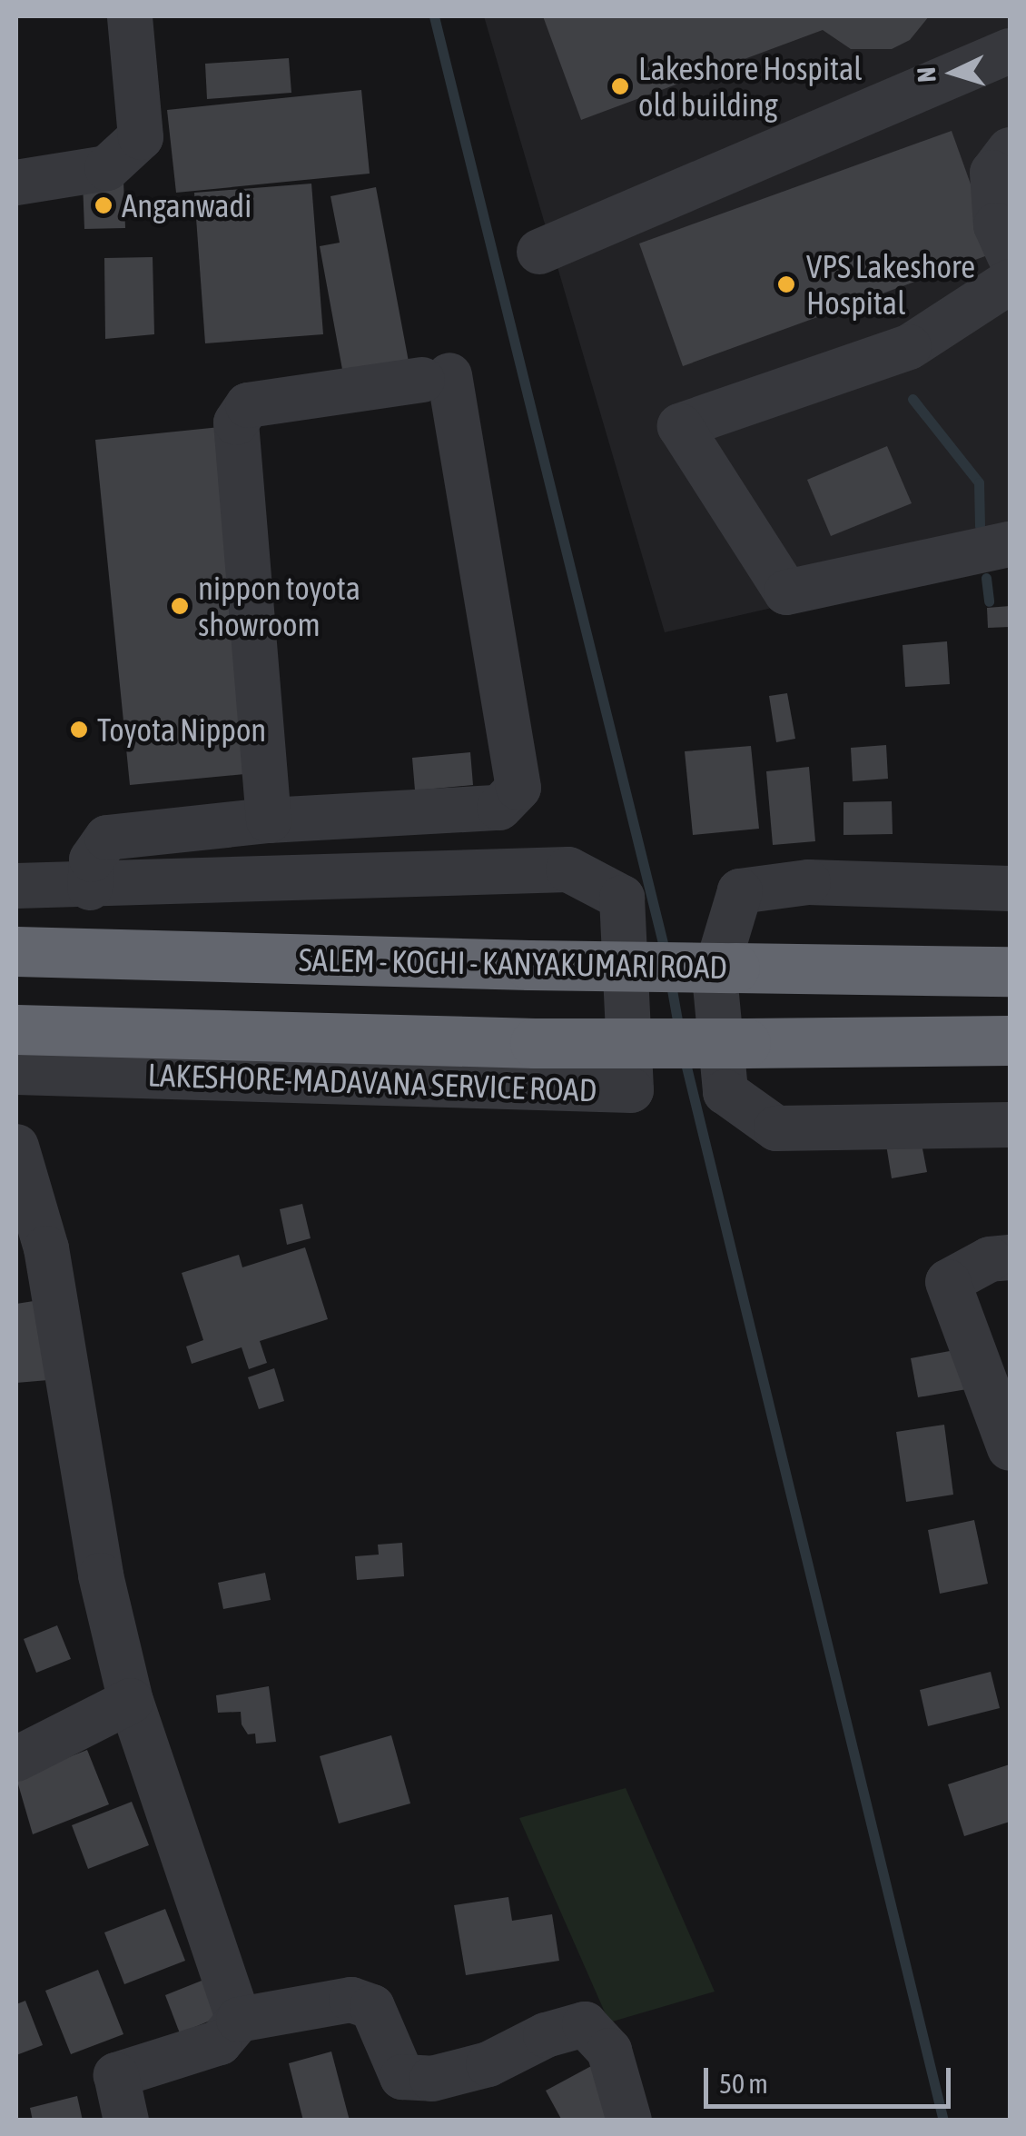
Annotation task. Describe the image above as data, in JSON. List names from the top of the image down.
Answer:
{
  "streets": {
    "highway": ["SALEM - KOCHI - KANYAKUMARI ROAD"],
    "street": ["LAKESHORE-MADAVANA SERVICE ROAD"]
  },
  "places": [
    "Lakeshore Hospital old building",
    "Anganwadi",
    "VPS Lakeshore Hospital",
    "nippon toyota showroom",
    "Toyota Nippon"
  ],
  "scale_bar": "50 m",
  "north": "left"
}
